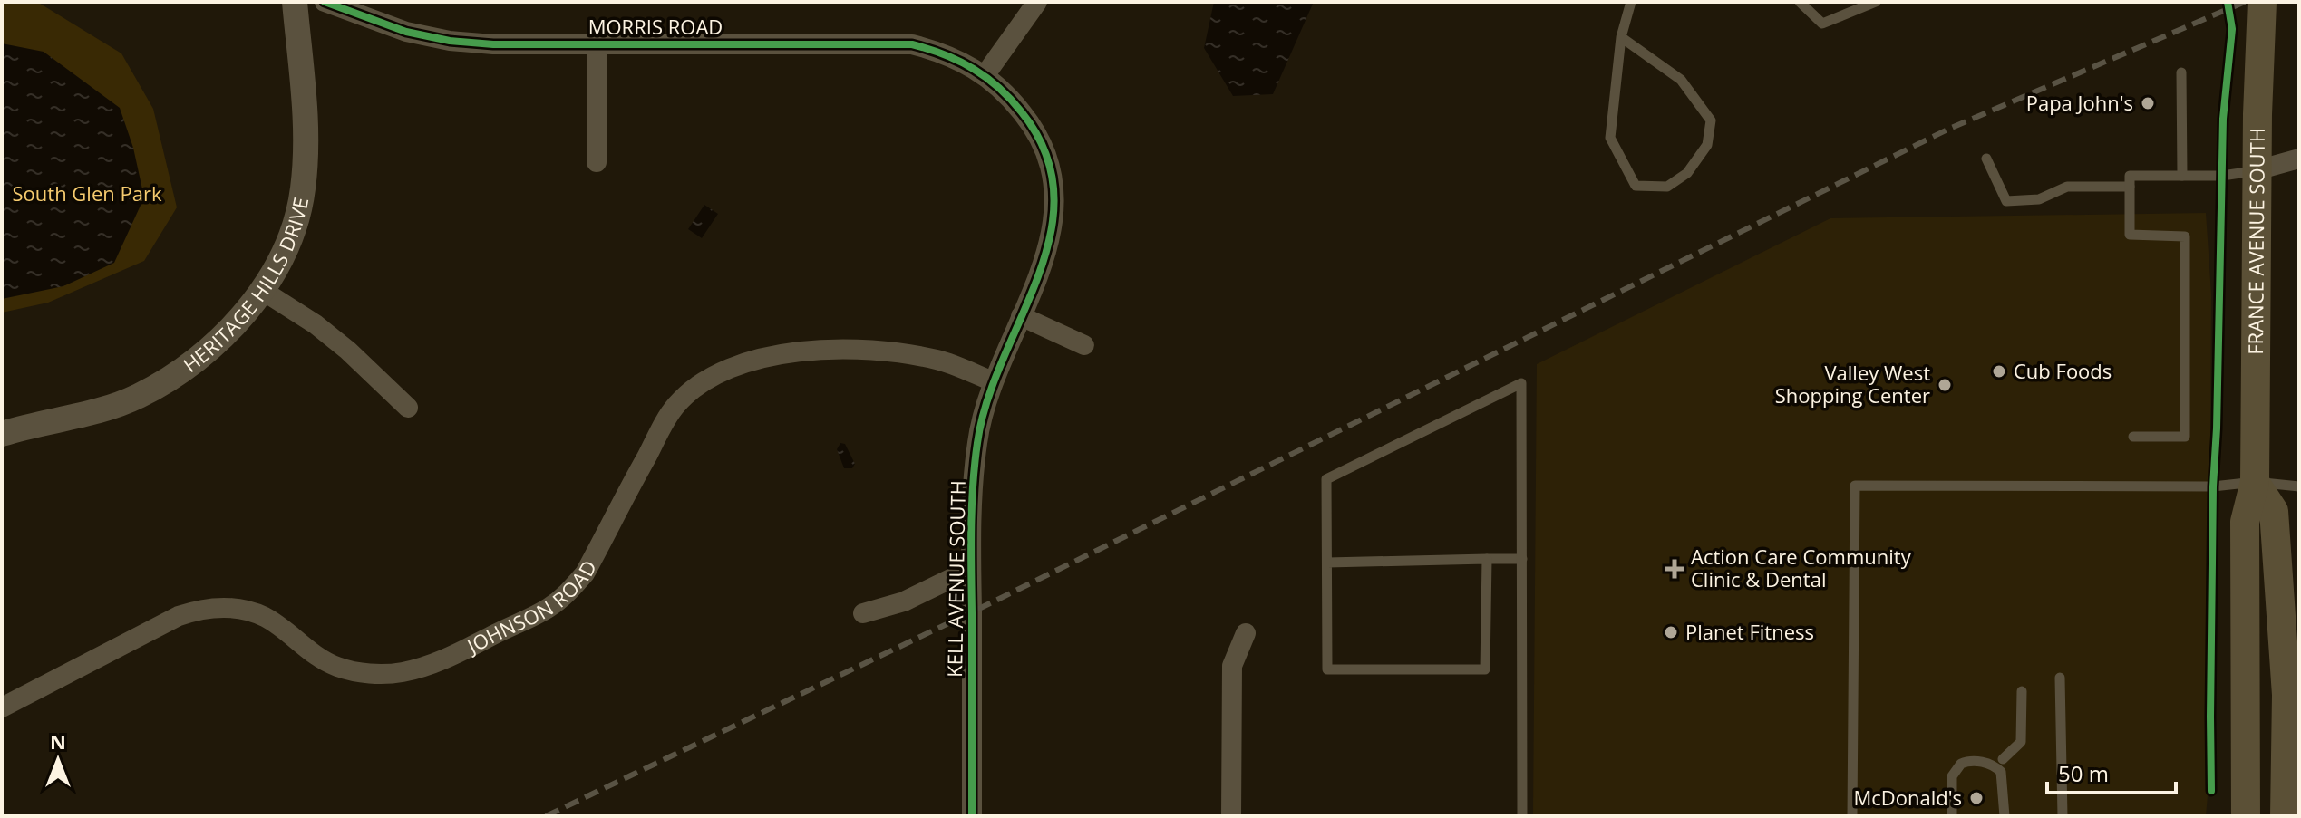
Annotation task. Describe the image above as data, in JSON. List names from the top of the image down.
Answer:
{
  "streets": {
    "main road": ["FRANCE AVENUE SOUTH"],
    "street": [
      "MORRIS ROAD",
      "HERITAGE HILLS DRIVE",
      "KELL AVENUE SOUTH",
      "JOHNSON ROAD"
    ]
  },
  "crossings": [
    ["MORRIS ROAD", "HERITAGE HILLS DRIVE"],
    ["MORRIS ROAD", "KELL AVENUE SOUTH"],
    ["KELL AVENUE SOUTH", "JOHNSON ROAD"]
  ],
  "parks": ["South Glen Park"],
  "places": {
    "other": [
      "Papa John's",
      "Cub Foods",
      "Valley West Shopping Center",
      "Planet Fitness",
      "McDonald's"
    ],
    "health": ["Action Care Community Clinic & Dental"]
  },
  "scale_bar": "50 m",
  "north": "top"
}
